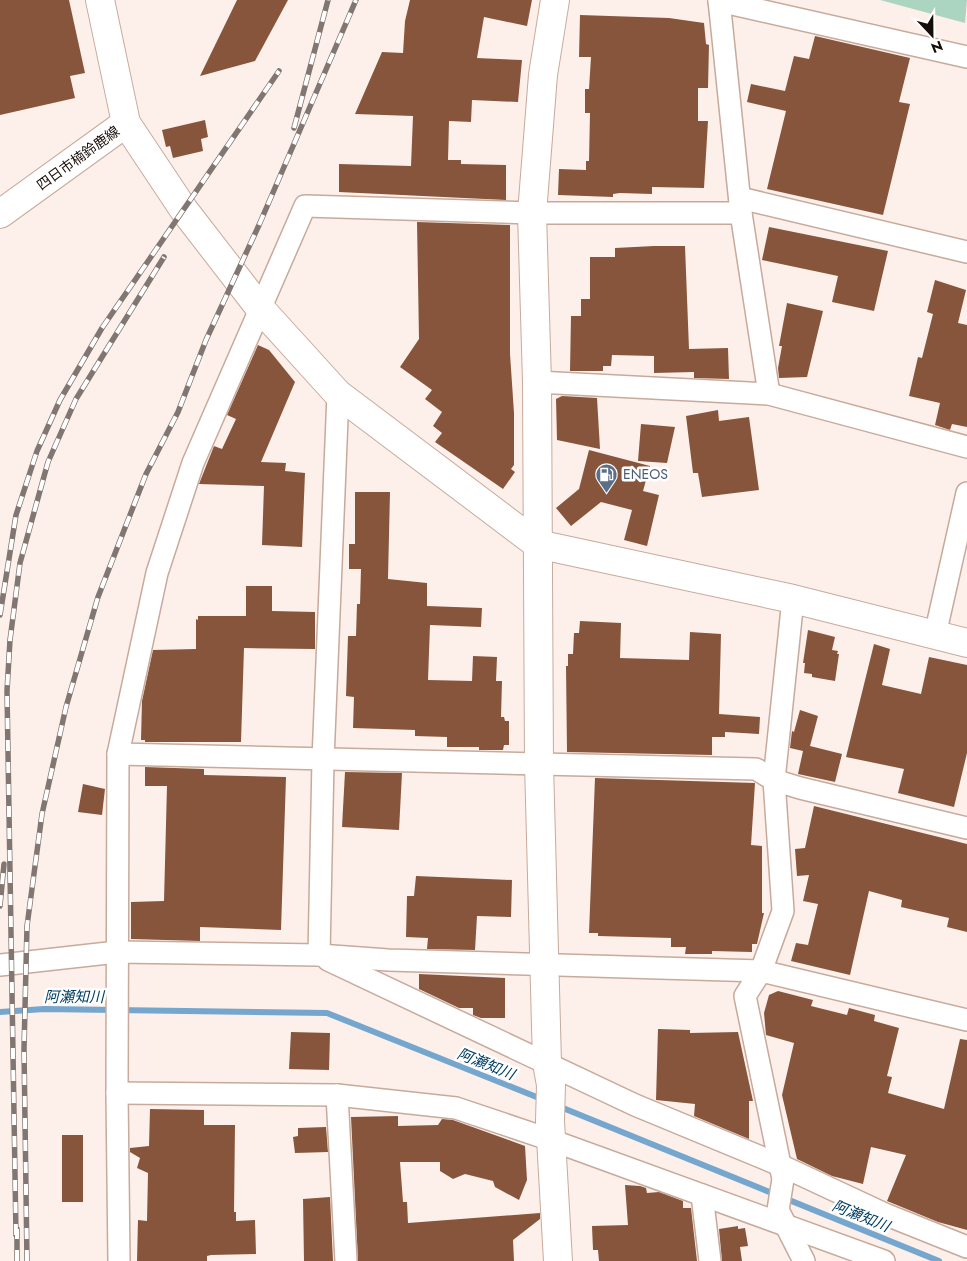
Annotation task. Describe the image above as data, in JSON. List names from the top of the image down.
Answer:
{
  "streets": {
    "street": ["四日市楠鈴鹿線"]
  },
  "water": ["阿瀬知川"],
  "places": {
    "fuel station": ["ENEOS"]
  },
  "north": "bottom"
}
